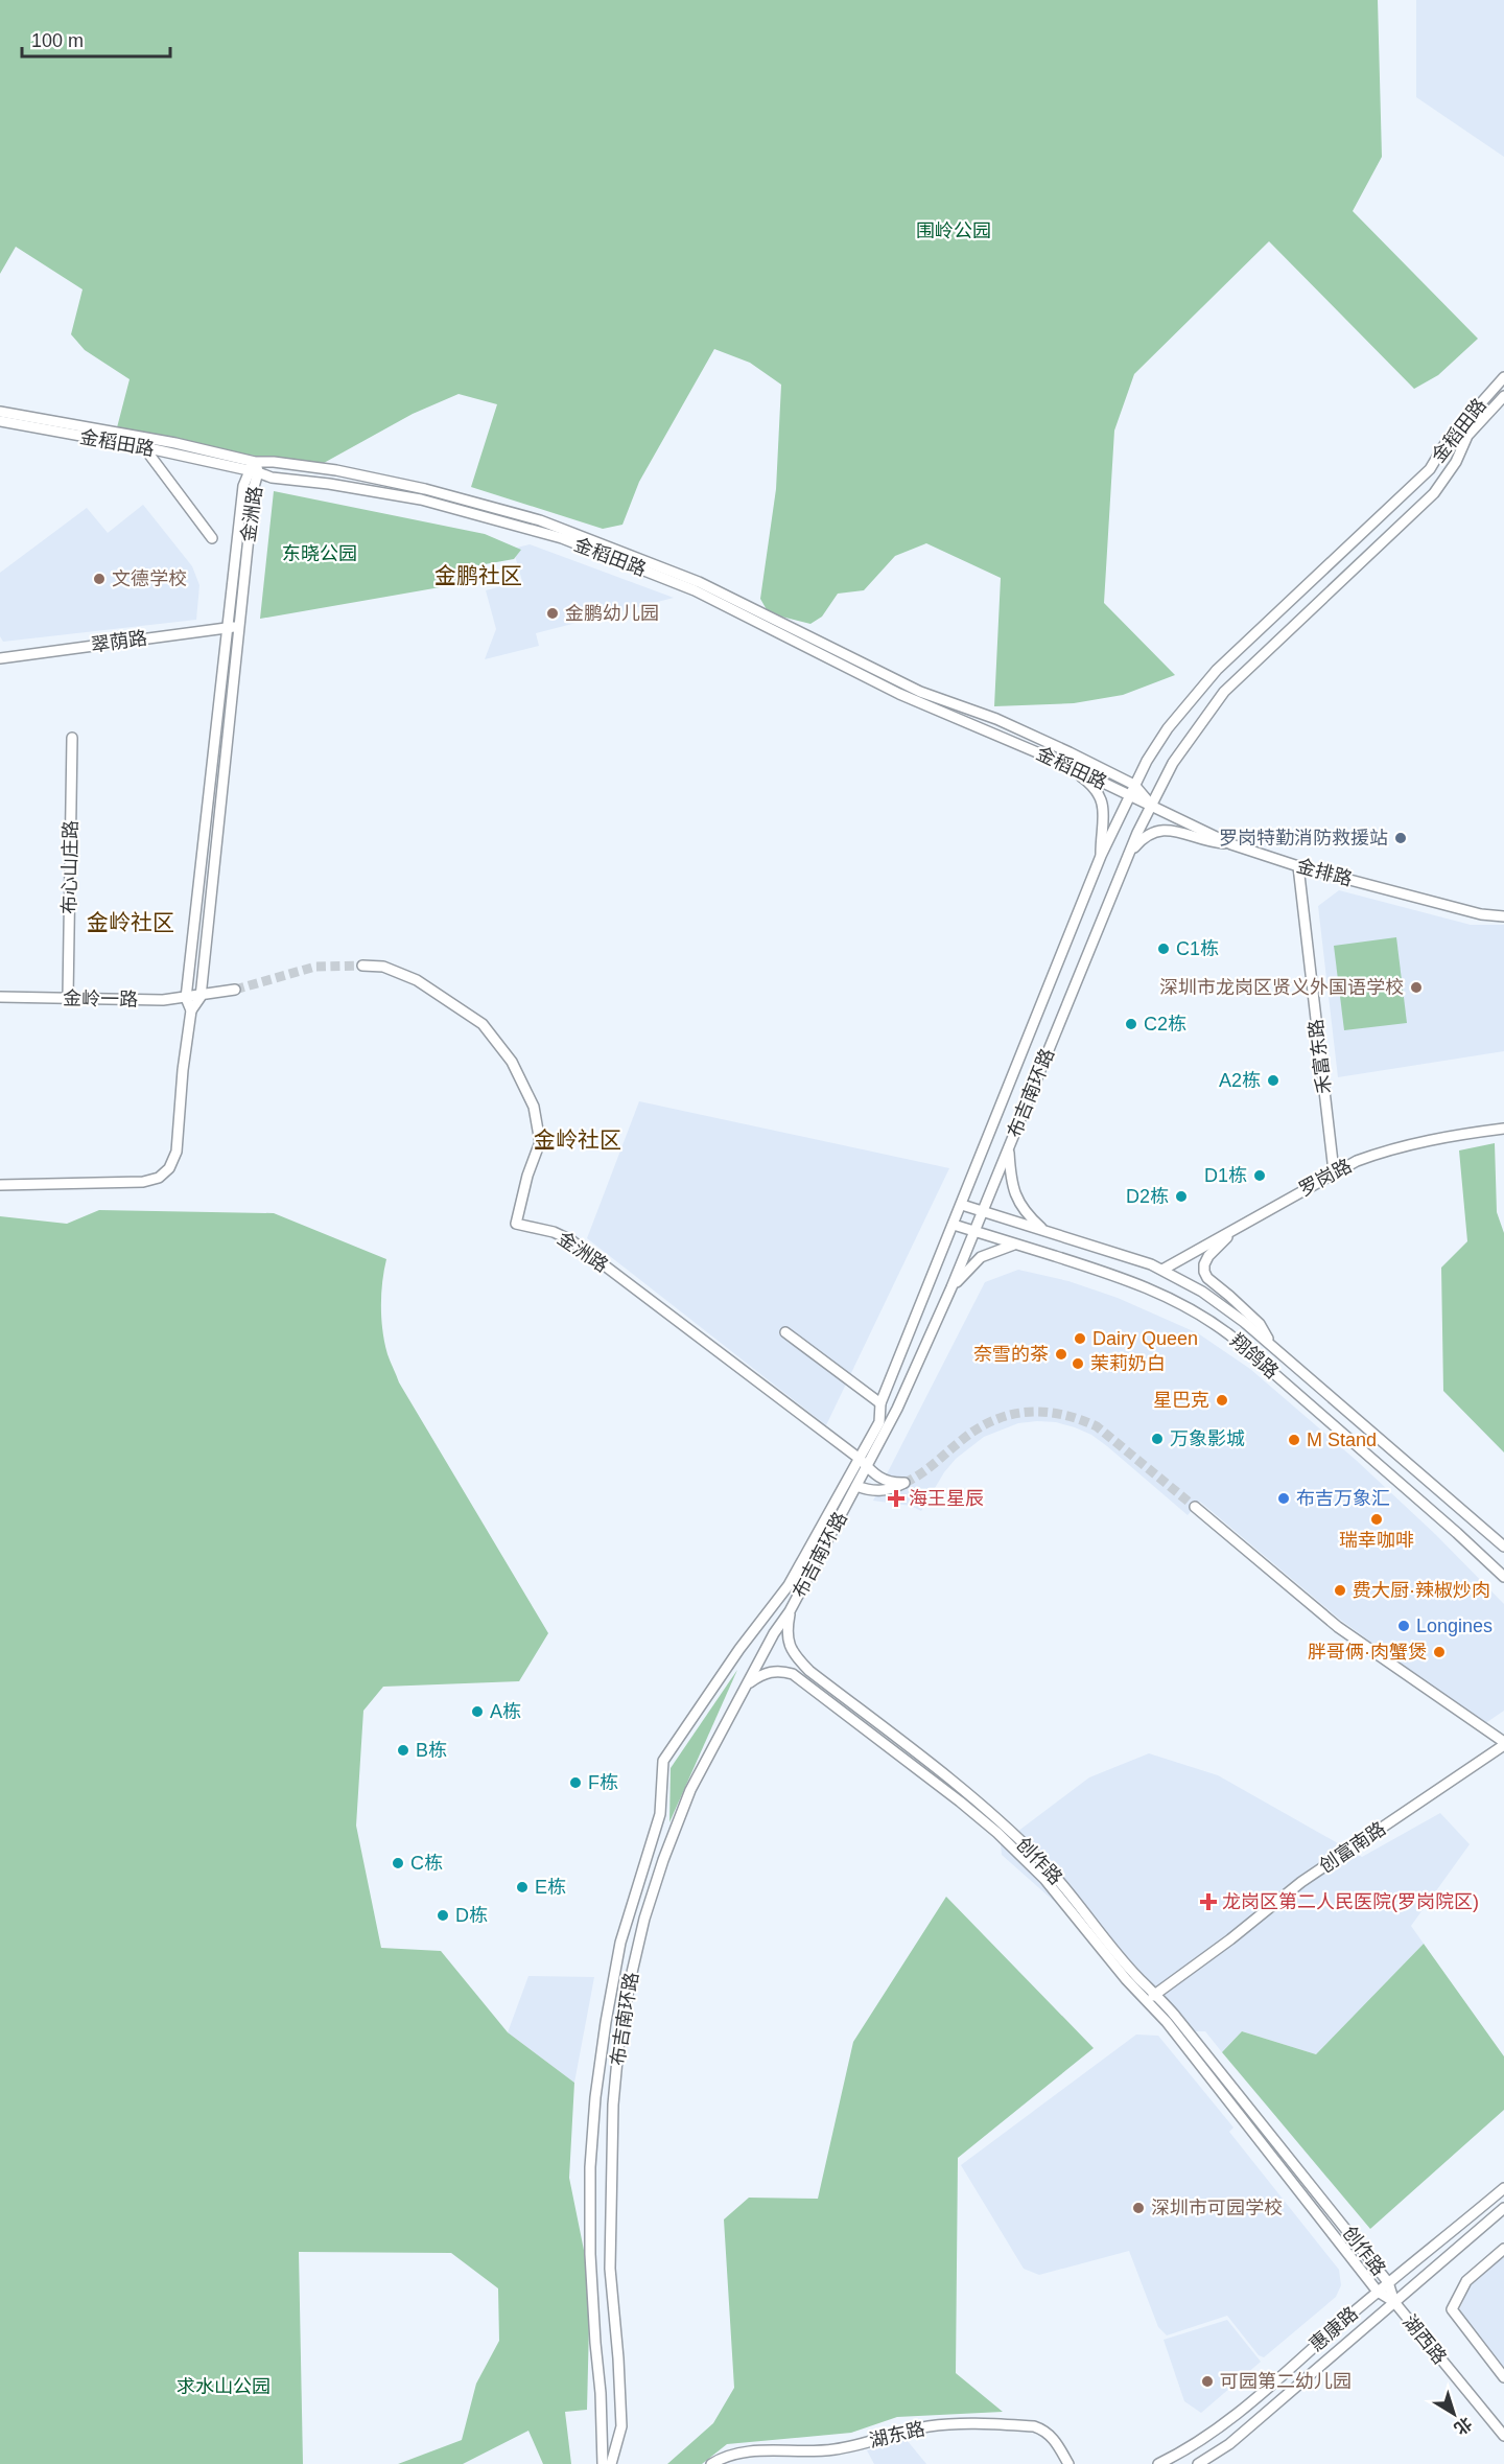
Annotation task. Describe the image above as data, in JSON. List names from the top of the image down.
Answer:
{
  "streets": {
    "street": [
      "金稻田路",
      "金洲路",
      "翠荫路",
      "布心山庄路",
      "金排路",
      "金岭一路",
      "禾富东路",
      "布吉南环路",
      "罗岗路",
      "翔鸽路",
      "创富南路",
      "创作路",
      "惠康路",
      "湖西路",
      "湖东路"
    ]
  },
  "crossings": [
    ["金稻田路", "金洲路"],
    ["金稻田路", "金排路"],
    ["金稻田路", "布吉南环路"],
    ["金洲路", "翠荫路"],
    ["金洲路", "金岭一路"],
    ["金洲路", "布吉南环路"],
    ["布心山庄路", "金岭一路"],
    ["金排路", "禾富东路"],
    ["金排路", "布吉南环路"],
    ["禾富东路", "罗岗路"],
    ["布吉南环路", "翔鸽路"],
    ["布吉南环路", "创作路"],
    ["罗岗路", "翔鸽路"],
    ["创富南路", "创作路"],
    ["创作路", "惠康路"],
    ["创作路", "湖西路"],
    ["惠康路", "湖西路"]
  ],
  "districts": ["金鹏社区", "金岭社区", "金岭社区"],
  "parks": ["围岭公园", "东晓公园", "求水山公园"],
  "places": {
    "other": [
      "文德学校",
      "金鹏幼儿园",
      "罗岗特勤消防救援站",
      "C1栋",
      "深圳市龙岗区贤义外国语学校",
      "C2栋",
      "A2栋",
      "D1栋",
      "D2栋",
      "Dairy Queen",
      "奈雪的茶",
      "茉莉奶白",
      "星巴克",
      "万象影城",
      "M Stand",
      "布吉万象汇",
      "瑞幸咖啡",
      "费大厨·辣椒炒肉",
      "Longines",
      "胖哥俩·肉蟹煲",
      "A栋",
      "B栋",
      "F栋",
      "C栋",
      "E栋",
      "D栋",
      "深圳市可园学校",
      "可园第二幼儿园"
    ],
    "health": ["海王星辰", "龙岗区第二人民医院(罗岗院区)"]
  },
  "scale_bar": "100 m",
  "north": "bottom right"
}
